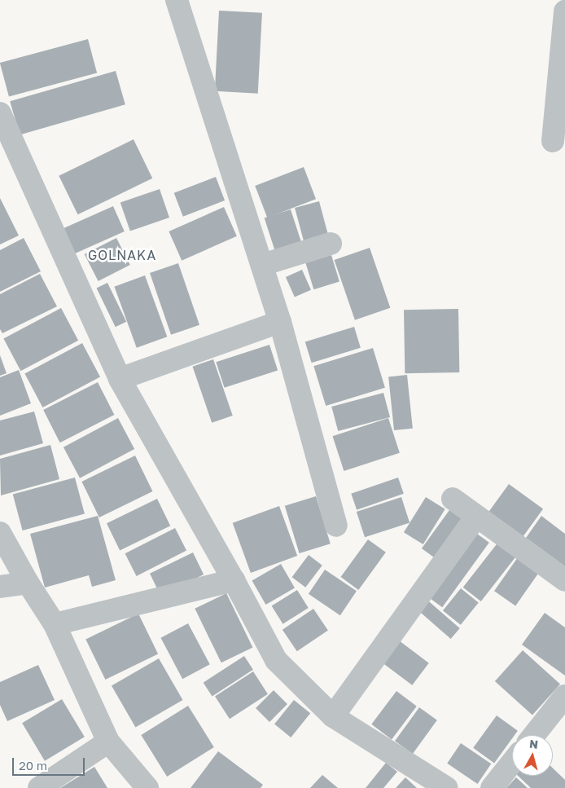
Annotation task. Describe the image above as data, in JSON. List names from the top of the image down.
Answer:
{
  "districts": ["GOLNAKA"],
  "scale_bar": "20 m",
  "north": "top"
}
